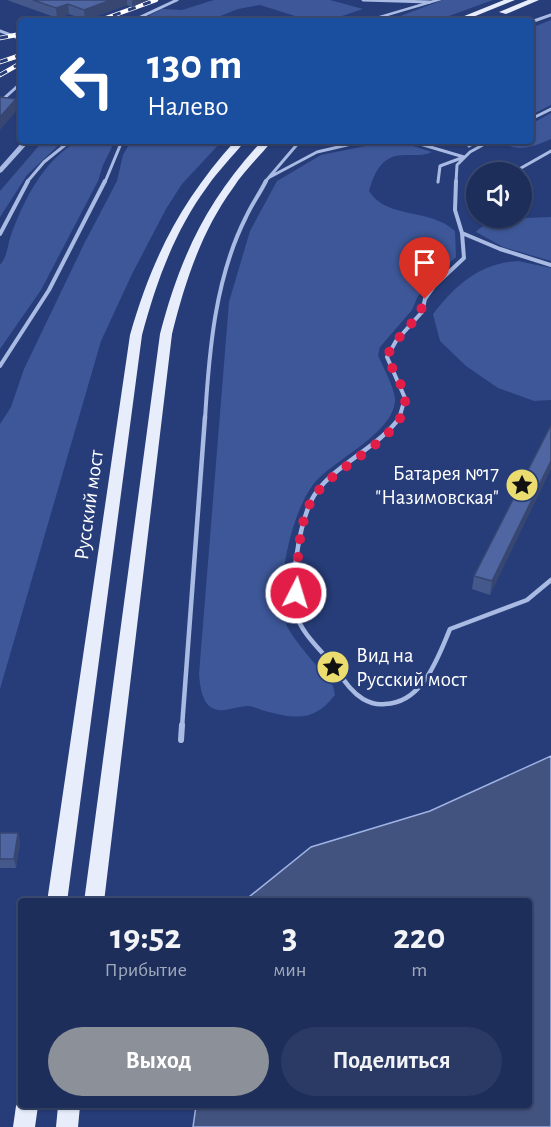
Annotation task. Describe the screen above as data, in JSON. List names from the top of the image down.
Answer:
{
  "streets": {
    "main road": ["Русский мост"]
  },
  "places": {
    "place": ["Батарея №17 \"Назимовская\"", "Вид на Русский мост"]
  },
  "page": {
    "turn": ["130 m", "Налево"],
    "eta": [
      "19:52",
      "Прибытие",
      "3",
      "мин",
      "220",
      "m"
    ],
    "buttons": ["Выход", "Поделиться"]
  }
}
